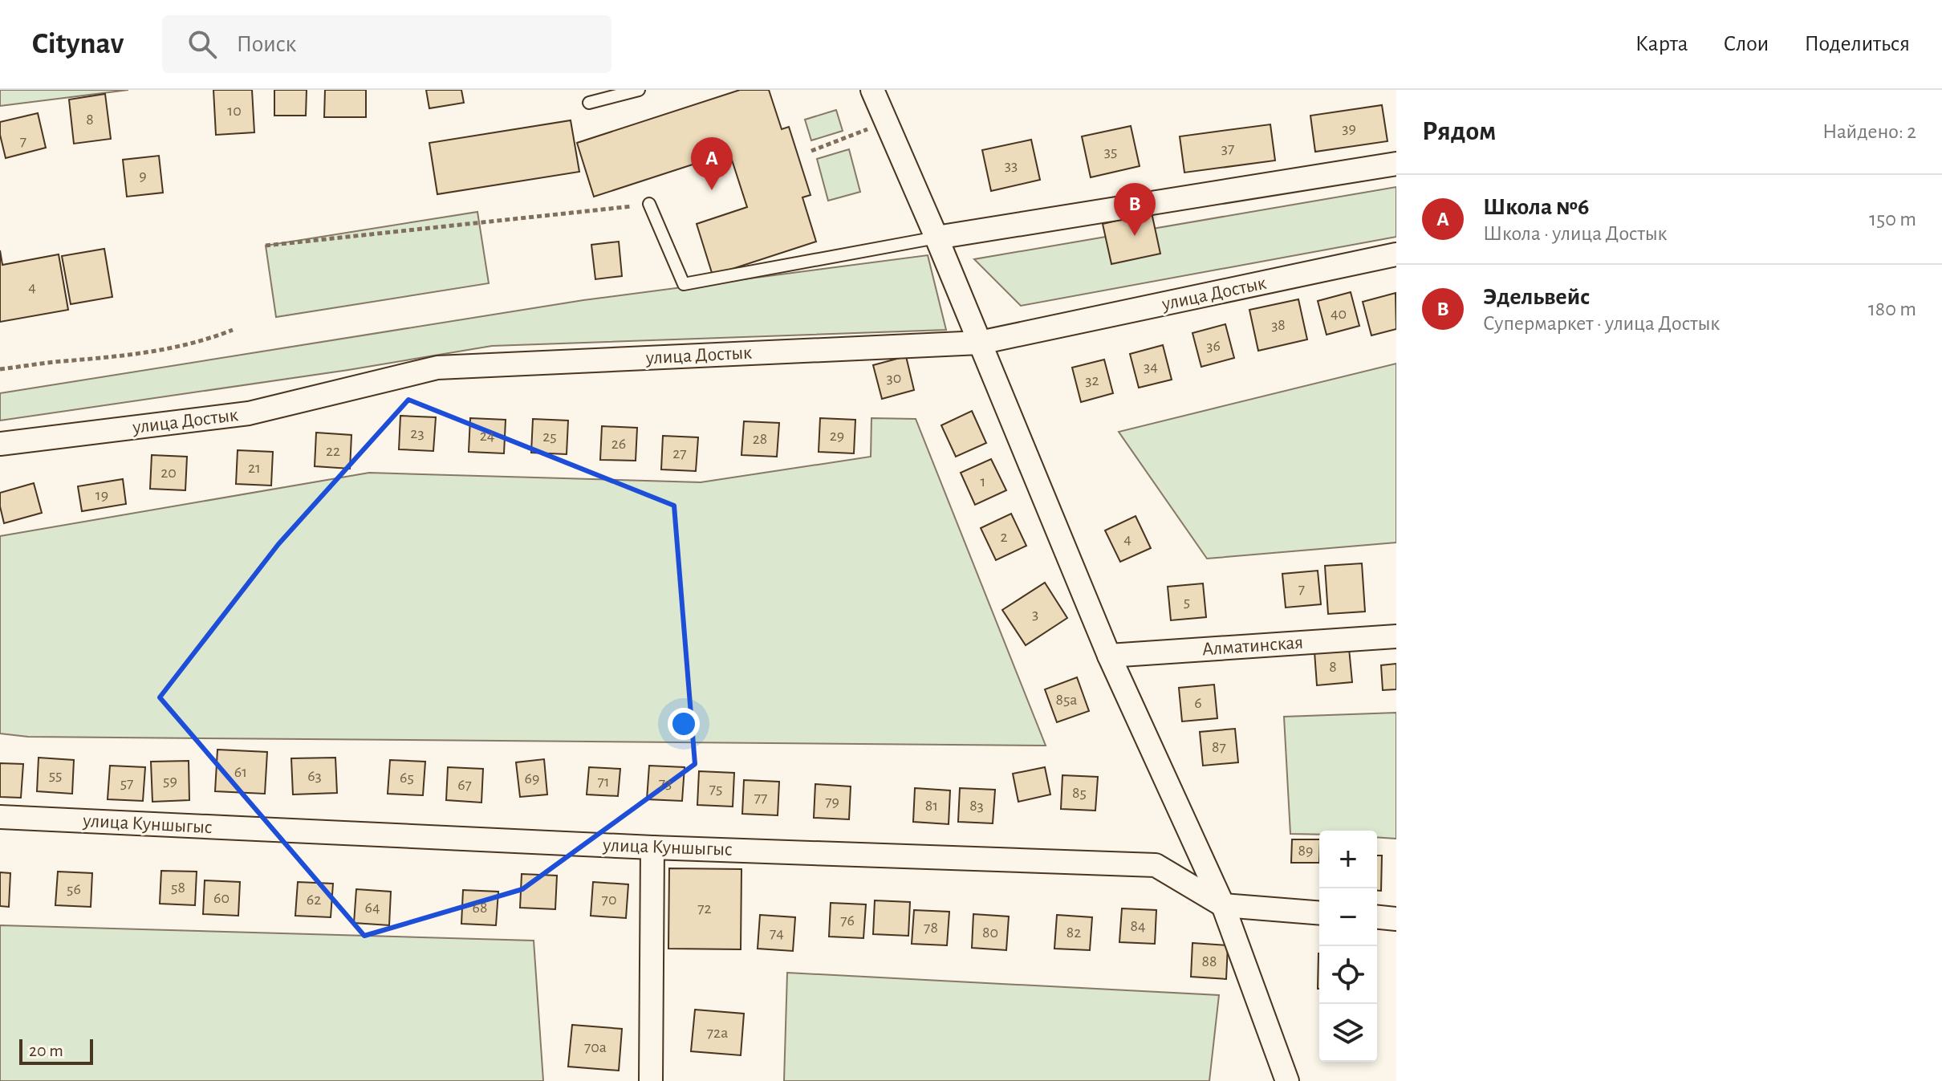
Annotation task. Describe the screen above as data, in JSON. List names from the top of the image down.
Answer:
{
  "streets": {
    "street": ["улица Достык", "Алматинская", "улица Куншыгыс"]
  },
  "house_numbers": [
    "10",
    "8",
    "39",
    "7",
    "37",
    "35",
    "33",
    "9",
    "4",
    "40",
    "38",
    "36",
    "34",
    "30",
    "32",
    "23",
    "24",
    "29",
    "25",
    "28",
    "26",
    "22",
    "27",
    "21",
    "20",
    "1",
    "19",
    "2",
    "4",
    "7",
    "5",
    "3",
    "8",
    "85а",
    "6",
    "87",
    "61",
    "55",
    "63",
    "65",
    "69",
    "59",
    "71",
    "57",
    "73",
    "67",
    "75",
    "85",
    "77",
    "79",
    "81",
    "83",
    "89",
    "58",
    "56",
    "60",
    "62",
    "70",
    "64",
    "68",
    "72",
    "76",
    "84",
    "78",
    "80",
    "82",
    "74",
    "88",
    "72а",
    "70а"
  ],
  "scale_bar": "20 m",
  "page": {
    "header": "Citynav",
    "search": "Поиск",
    "nav": ["Карта", "Слои", "Поделиться"],
    "heading": ["Рядом", "Найдено: 2"],
    "pins": ["A", "B"],
    "list": [
      {
        "mark": "A",
        "name": "Школа №6",
        "note": "Школа · улица Достык",
        "value": "150 m"
      },
      {
        "mark": "B",
        "name": "Эдельвейс",
        "note": "Супермаркет · улица Достык",
        "value": "180 m"
      }
    ],
    "map_buttons": ["+", "−"],
    "scale": "20 m"
  }
}
